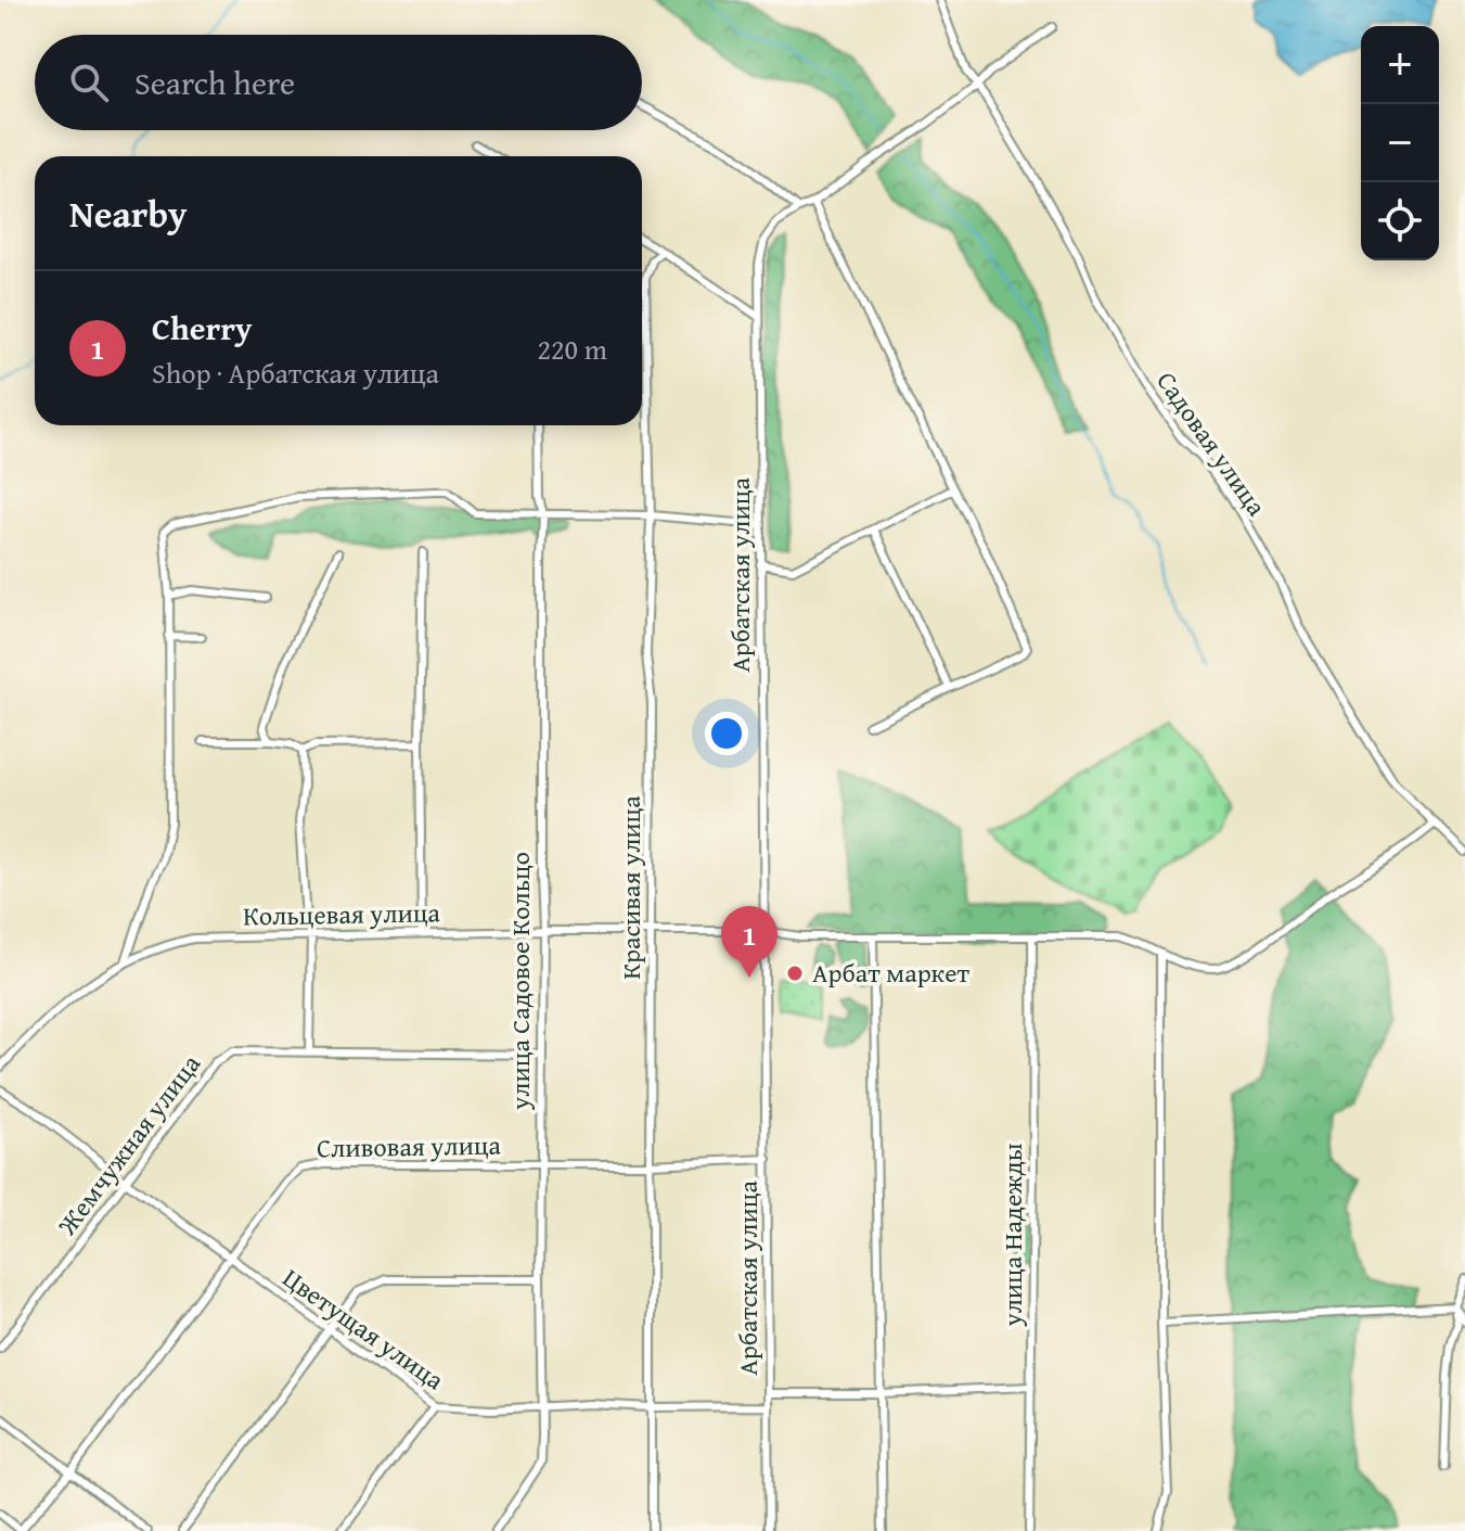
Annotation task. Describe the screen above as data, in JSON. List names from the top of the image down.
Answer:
{
  "streets": {
    "street": [
      "Садовая улица",
      "Арбатская улица",
      "Красивая улица",
      "Кольцевая улица",
      "улица Садовое Кольцо",
      "Жемчужная улица",
      "Сливовая улица",
      "улица Надежды",
      "Цветущая улица"
    ]
  },
  "crossings": [
    ["Садовая улица", "Арбатская улица"],
    ["Садовая улица", "Кольцевая улица"],
    ["Арбатская улица", "Кольцевая улица"],
    ["Арбатская улица", "Сливовая улица"],
    ["Арбатская улица", "Цветущая улица"],
    ["Красивая улица", "Кольцевая улица"],
    ["Красивая улица", "Сливовая улица"],
    ["Красивая улица", "Цветущая улица"],
    ["Кольцевая улица", "улица Садовое Кольцо"],
    ["Кольцевая улица", "улица Надежды"],
    ["улица Садовое Кольцо", "Жемчужная улица"],
    ["улица Садовое Кольцо", "Сливовая улица"],
    ["улица Садовое Кольцо", "Цветущая улица"],
    ["Жемчужная улица", "Цветущая улица"],
    ["Сливовая улица", "Цветущая улица"]
  ],
  "places": ["Арбат маркет"],
  "page": {
    "map_buttons": ["+", "−"],
    "search": "Search here",
    "heading": "Nearby",
    "list": [
      {
        "mark": "1",
        "name": "Cherry",
        "note": "Shop · Арбатская улица",
        "value": "220 m"
      }
    ],
    "pins": "1"
  }
}
